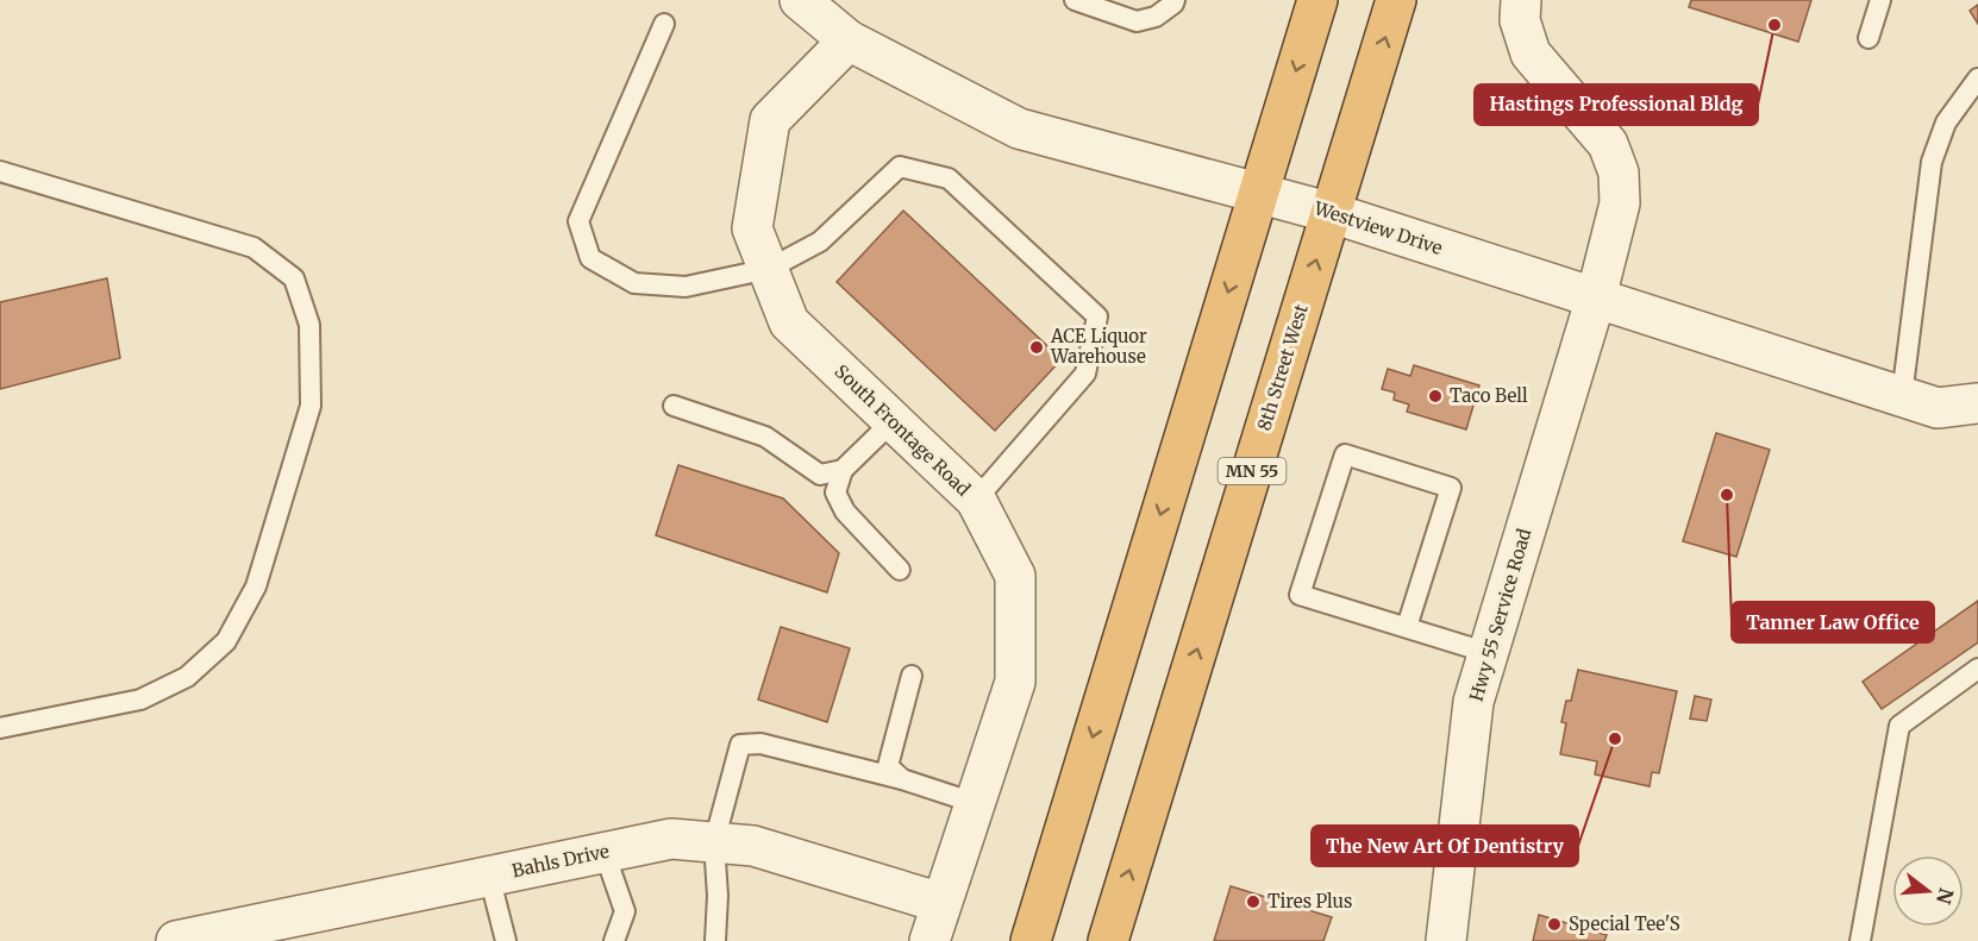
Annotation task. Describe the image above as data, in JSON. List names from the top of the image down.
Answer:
{
  "streets": {
    "highway": ["8th Street West", "MN 55"],
    "street": [
      "Westview Drive",
      "South Frontage Road",
      "Hwy 55 Service Road",
      "Bahls Drive"
    ]
  },
  "crossings": [
    ["Westview Drive", "8th Street West"],
    ["Westview Drive", "South Frontage Road"],
    ["Westview Drive", "Hwy 55 Service Road"],
    ["South Frontage Road", "Bahls Drive"]
  ],
  "places": [
    "Hastings Professional Bldg",
    "ACE Liquor Warehouse",
    "Taco Bell",
    "Tanner Law Office",
    "The New Art Of Dentistry",
    "Tires Plus",
    "Special Tee'S"
  ],
  "north": "right"
}
